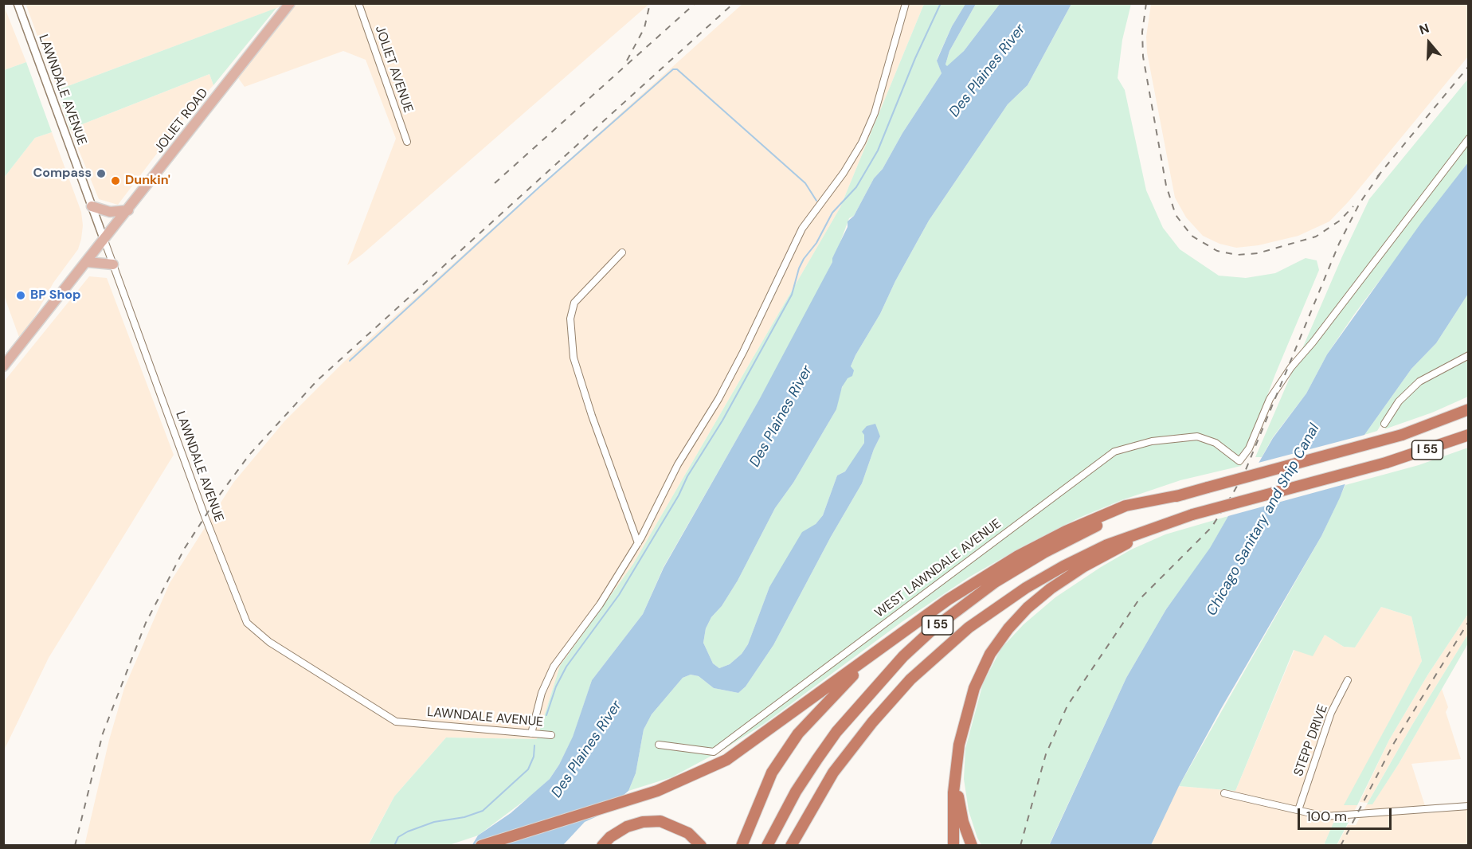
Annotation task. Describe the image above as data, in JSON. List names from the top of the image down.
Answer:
{
  "streets": {
    "highway": ["I 55"],
    "main road": ["JOLIET ROAD"],
    "street": [
      "JOLIET AVENUE",
      "LAWNDALE AVENUE",
      "WEST LAWNDALE AVENUE",
      "STEPP DRIVE"
    ]
  },
  "crossings": [
    ["LAWNDALE AVENUE", "JOLIET ROAD"]
  ],
  "water": ["Des Plaines River", "Chicago Sanitary and Ship Canal"],
  "places": ["Compass", "Dunkin'", "BP Shop"],
  "scale_bar": "100 m",
  "north": "top"
}
